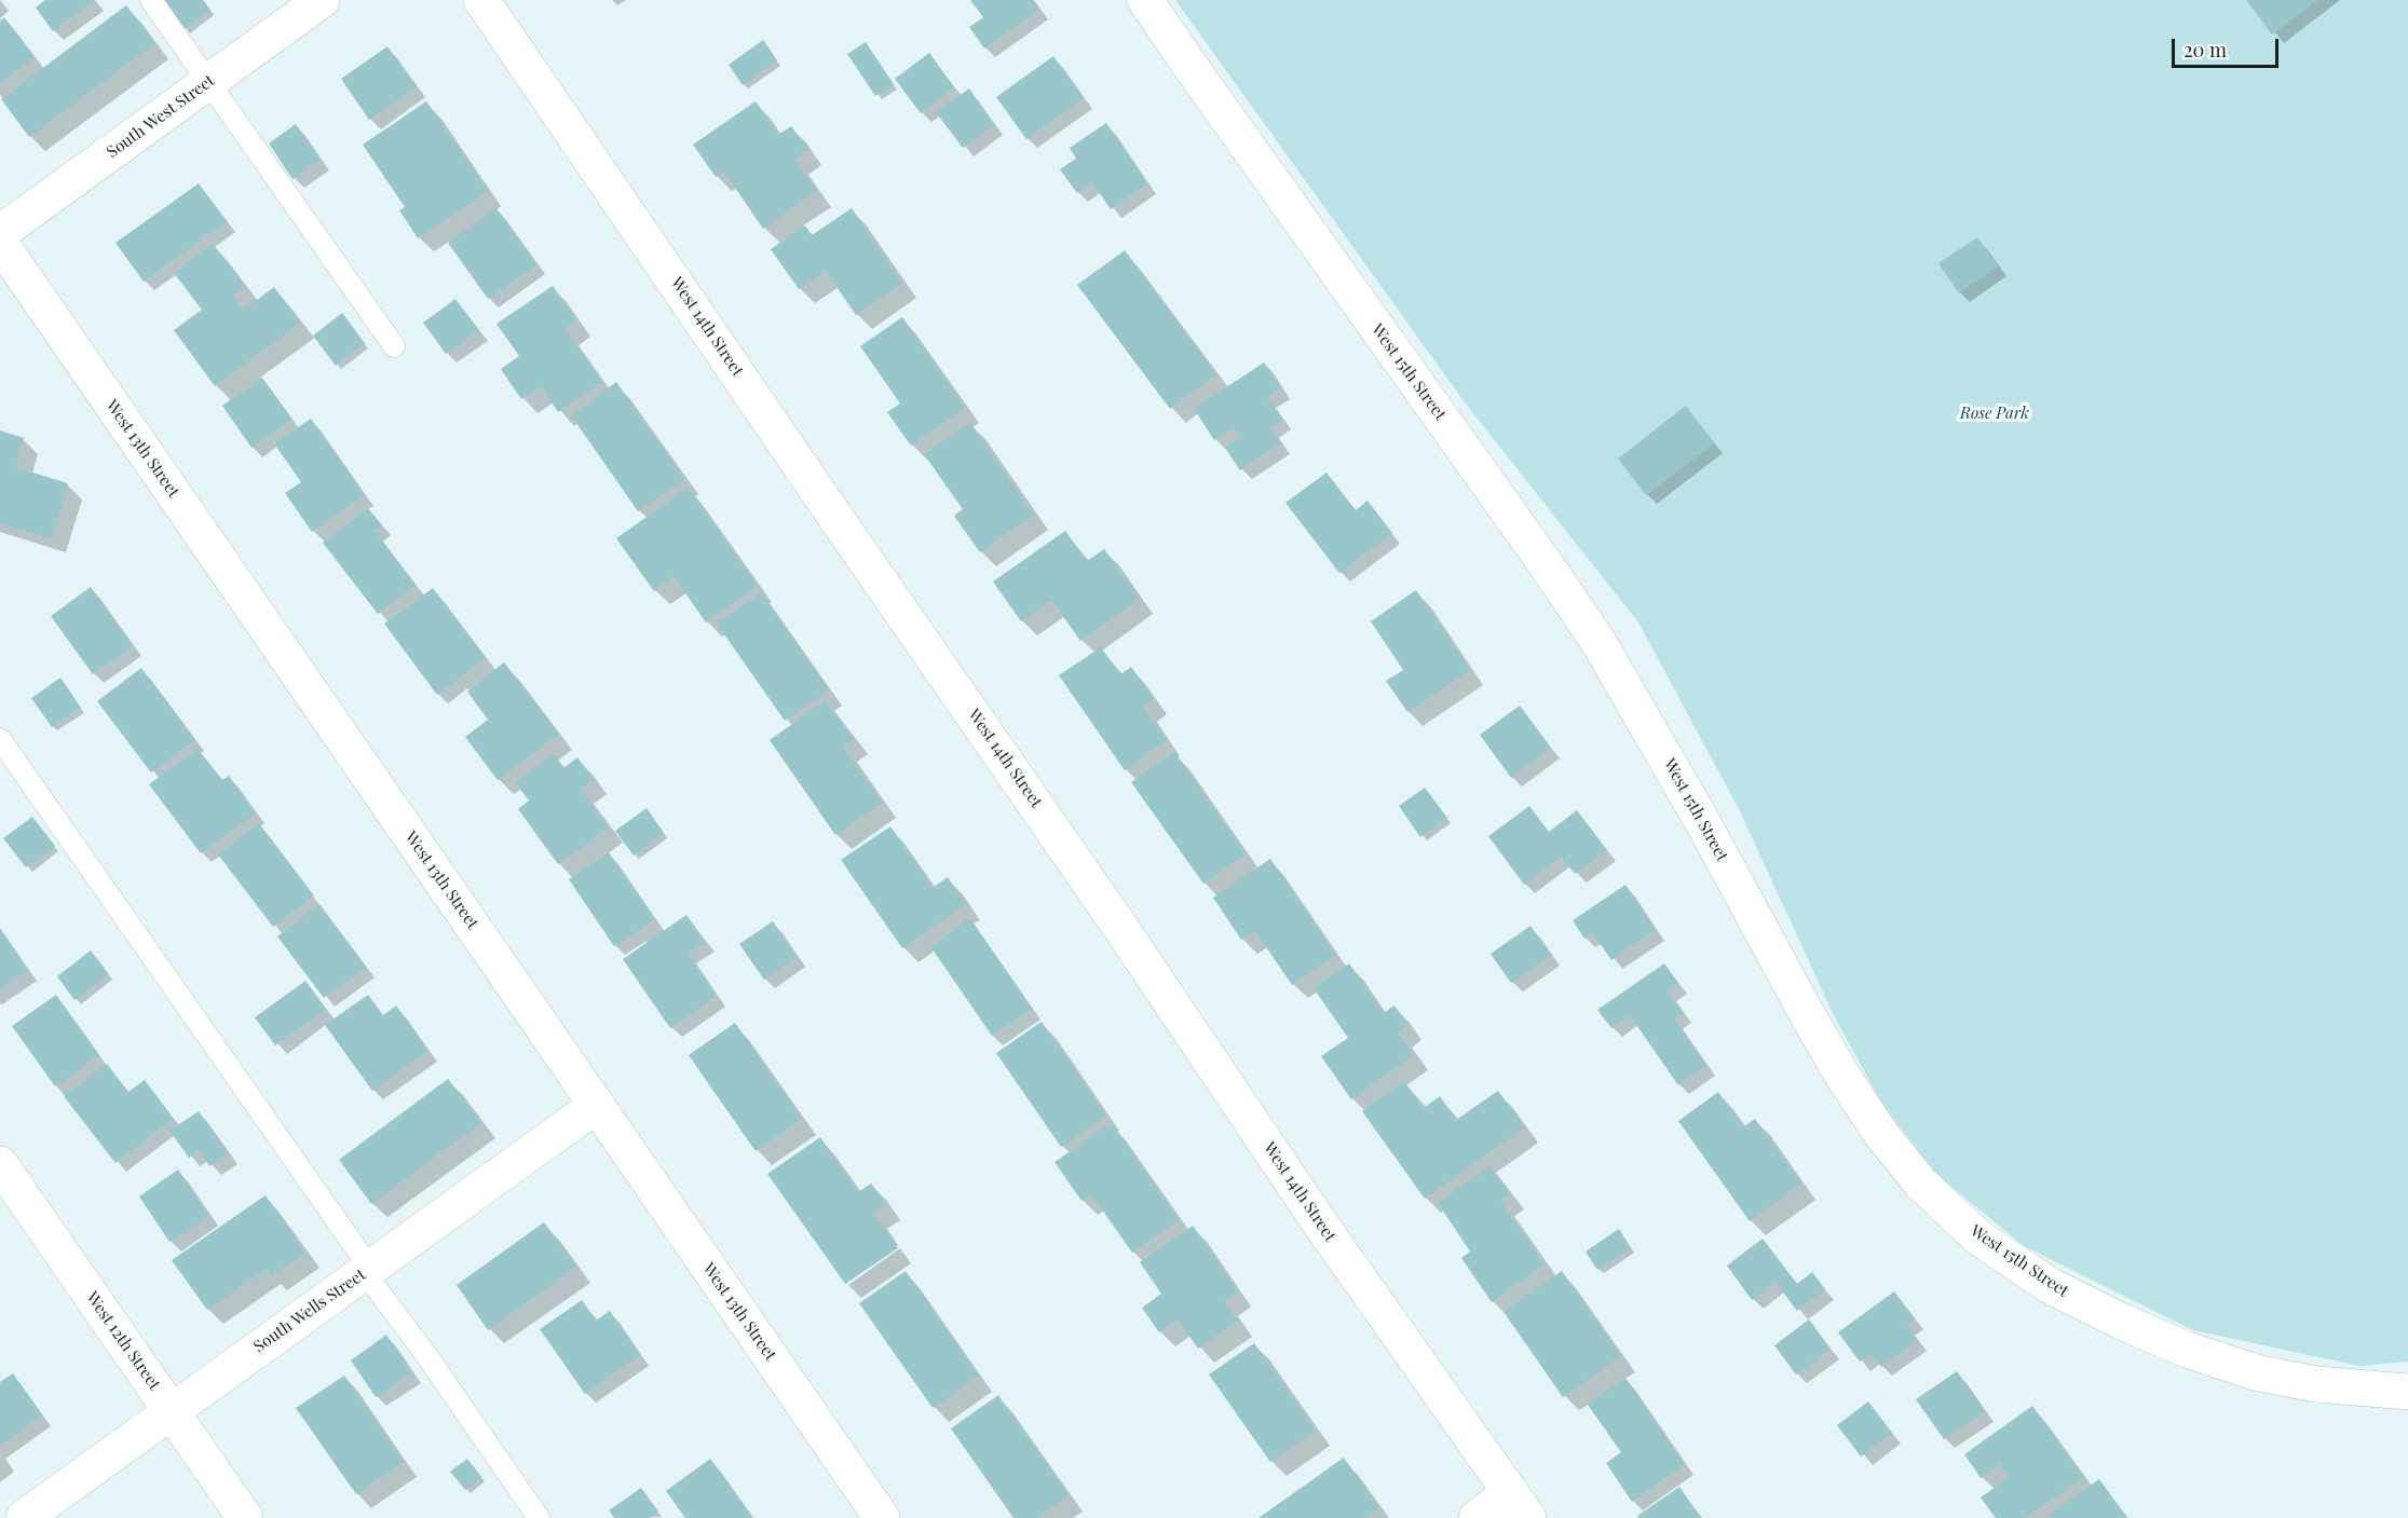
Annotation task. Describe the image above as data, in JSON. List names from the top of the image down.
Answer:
{
  "streets": {
    "street": [
      "South West Street",
      "West 14th Street",
      "West 15th Street",
      "West 13th Street",
      "South Wells Street",
      "West 12th Street"
    ]
  },
  "crossings": [
    ["West 13th Street", "South Wells Street"],
    ["South Wells Street", "West 12th Street"]
  ],
  "parks": ["Rose Park"],
  "scale_bar": "20 m"
}
